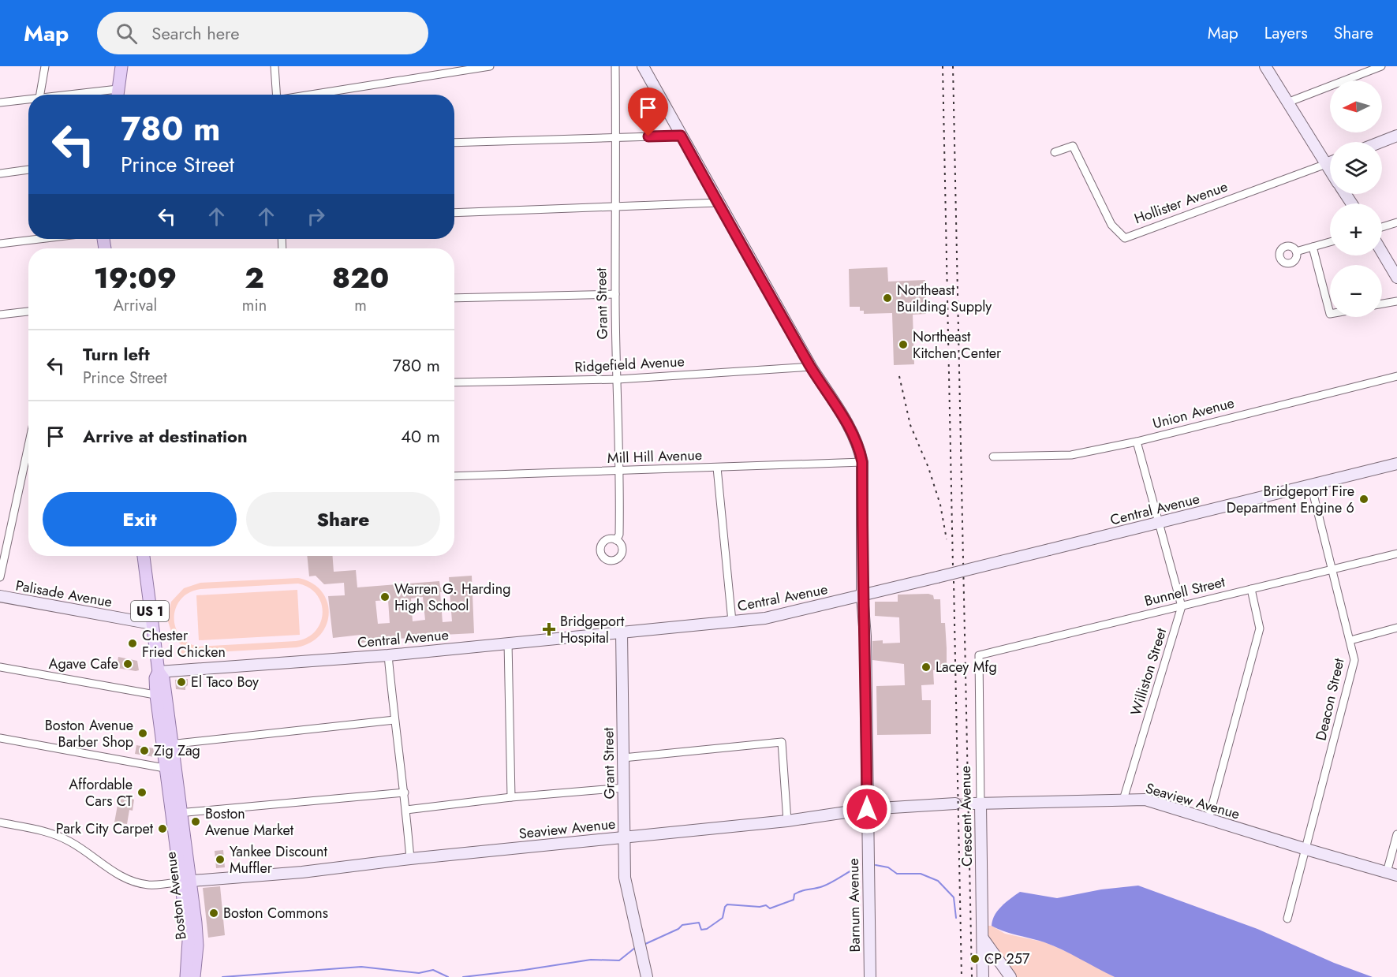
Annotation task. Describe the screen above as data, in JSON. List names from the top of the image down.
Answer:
{
  "streets": {
    "main road": [
      "Hollister Avenue",
      "Grant Street",
      "Central Avenue",
      "Palisade Avenue",
      "US 1",
      "Seaview Avenue",
      "Crescent Avenue",
      "Boston Avenue",
      "Barnum Avenue"
    ],
    "street": [
      "Ridgefield Avenue",
      "Union Avenue",
      "Mill Hill Avenue",
      "Bunnell Street",
      "Williston Street",
      "Deacon Street"
    ]
  },
  "crossings": [
    ["Grant Street", "Ridgefield Avenue"],
    ["Grant Street", "Mill Hill Avenue"],
    ["Grant Street", "Central Avenue"],
    ["Grant Street", "Seaview Avenue"],
    ["Ridgefield Avenue", "Barnum Avenue"],
    ["Mill Hill Avenue", "Barnum Avenue"],
    ["Central Avenue", "Deacon Street"],
    ["Central Avenue", "Boston Avenue"],
    ["Central Avenue", "Barnum Avenue"],
    ["Bunnell Street", "Williston Street"],
    ["Bunnell Street", "Deacon Street"],
    ["Bunnell Street", "Crescent Avenue"],
    ["Palisade Avenue", "Boston Avenue"],
    ["Williston Street", "Seaview Avenue"],
    ["Deacon Street", "Seaview Avenue"],
    ["Seaview Avenue", "Crescent Avenue"],
    ["Seaview Avenue", "Boston Avenue"],
    ["Seaview Avenue", "Barnum Avenue"]
  ],
  "places": {
    "other": [
      "Northeast Building Supply",
      "Northeast Kitchen Center",
      "Bridgeport Fire Department Engine 6",
      "Warren G. Harding High School",
      "Chester Fried Chicken",
      "Agave Cafe",
      "Lacey Mfg",
      "El Taco Boy",
      "Boston Avenue Barber Shop",
      "Zig Zag",
      "Affordable Cars CT",
      "Boston Avenue Market",
      "Park City Carpet",
      "Yankee Discount Muffler",
      "Boston Commons",
      "CP 257"
    ],
    "health": ["Bridgeport Hospital"]
  },
  "north": "left",
  "page": {
    "header": "Map",
    "search": "Search here",
    "nav": ["Map", "Layers", "Share"],
    "map_buttons": ["+", "−"],
    "turn": ["780 m", "Prince Street"],
    "eta": [
      "19:09",
      "Arrival",
      "2",
      "min",
      "820",
      "m"
    ],
    "list": [
      {
        "name": "Turn left",
        "note": "Prince Street",
        "value": "780 m"
      },
      {
        "name": "Arrive at destination",
        "value": "40 m"
      }
    ],
    "buttons": ["Exit", "Share"]
  }
}
